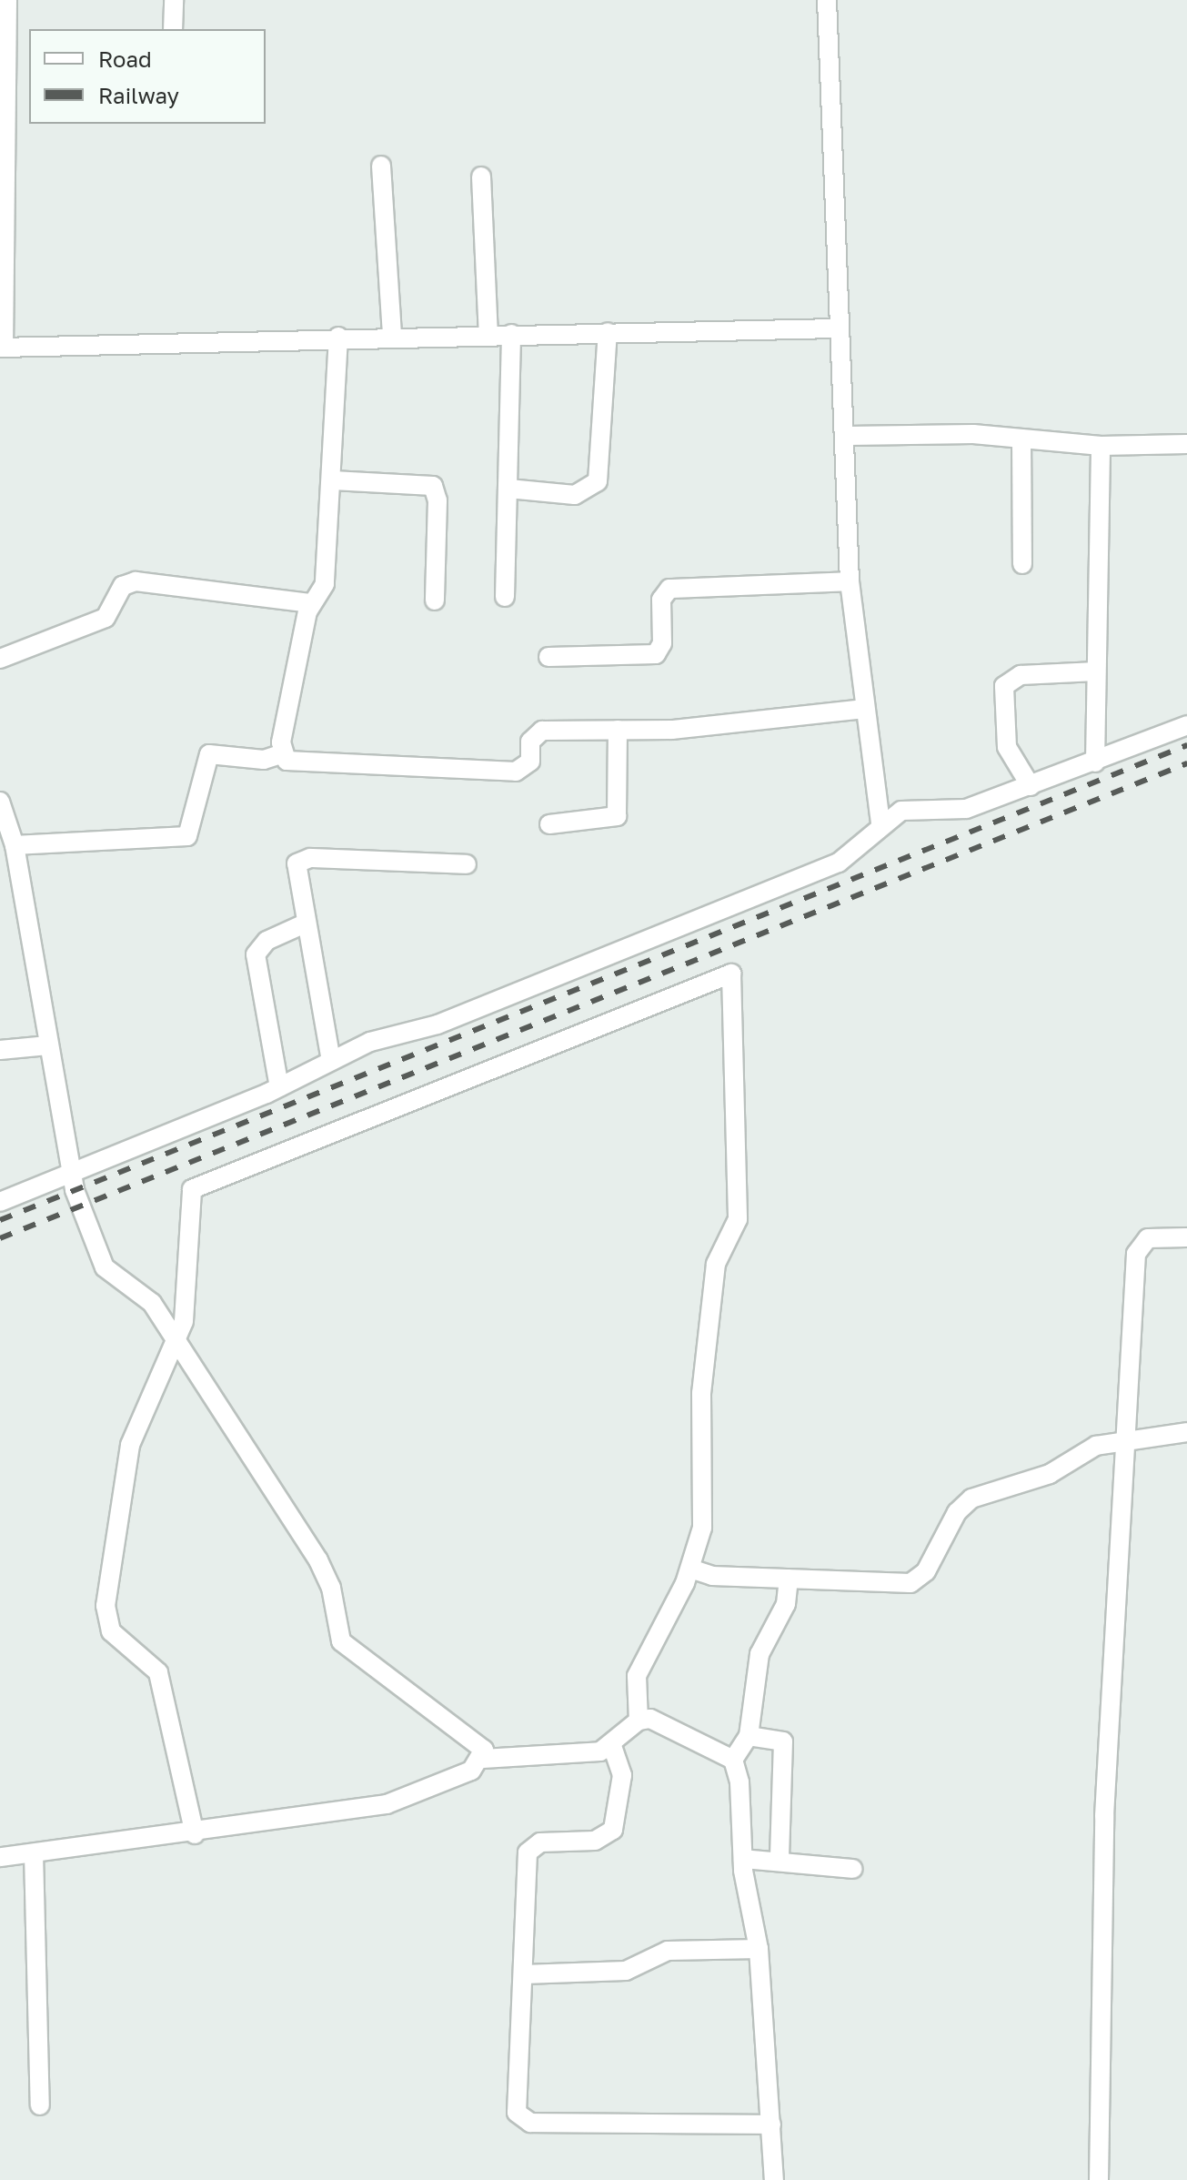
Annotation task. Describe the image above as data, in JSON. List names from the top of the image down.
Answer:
{
  "legend": ["Road", "Railway"]
}
